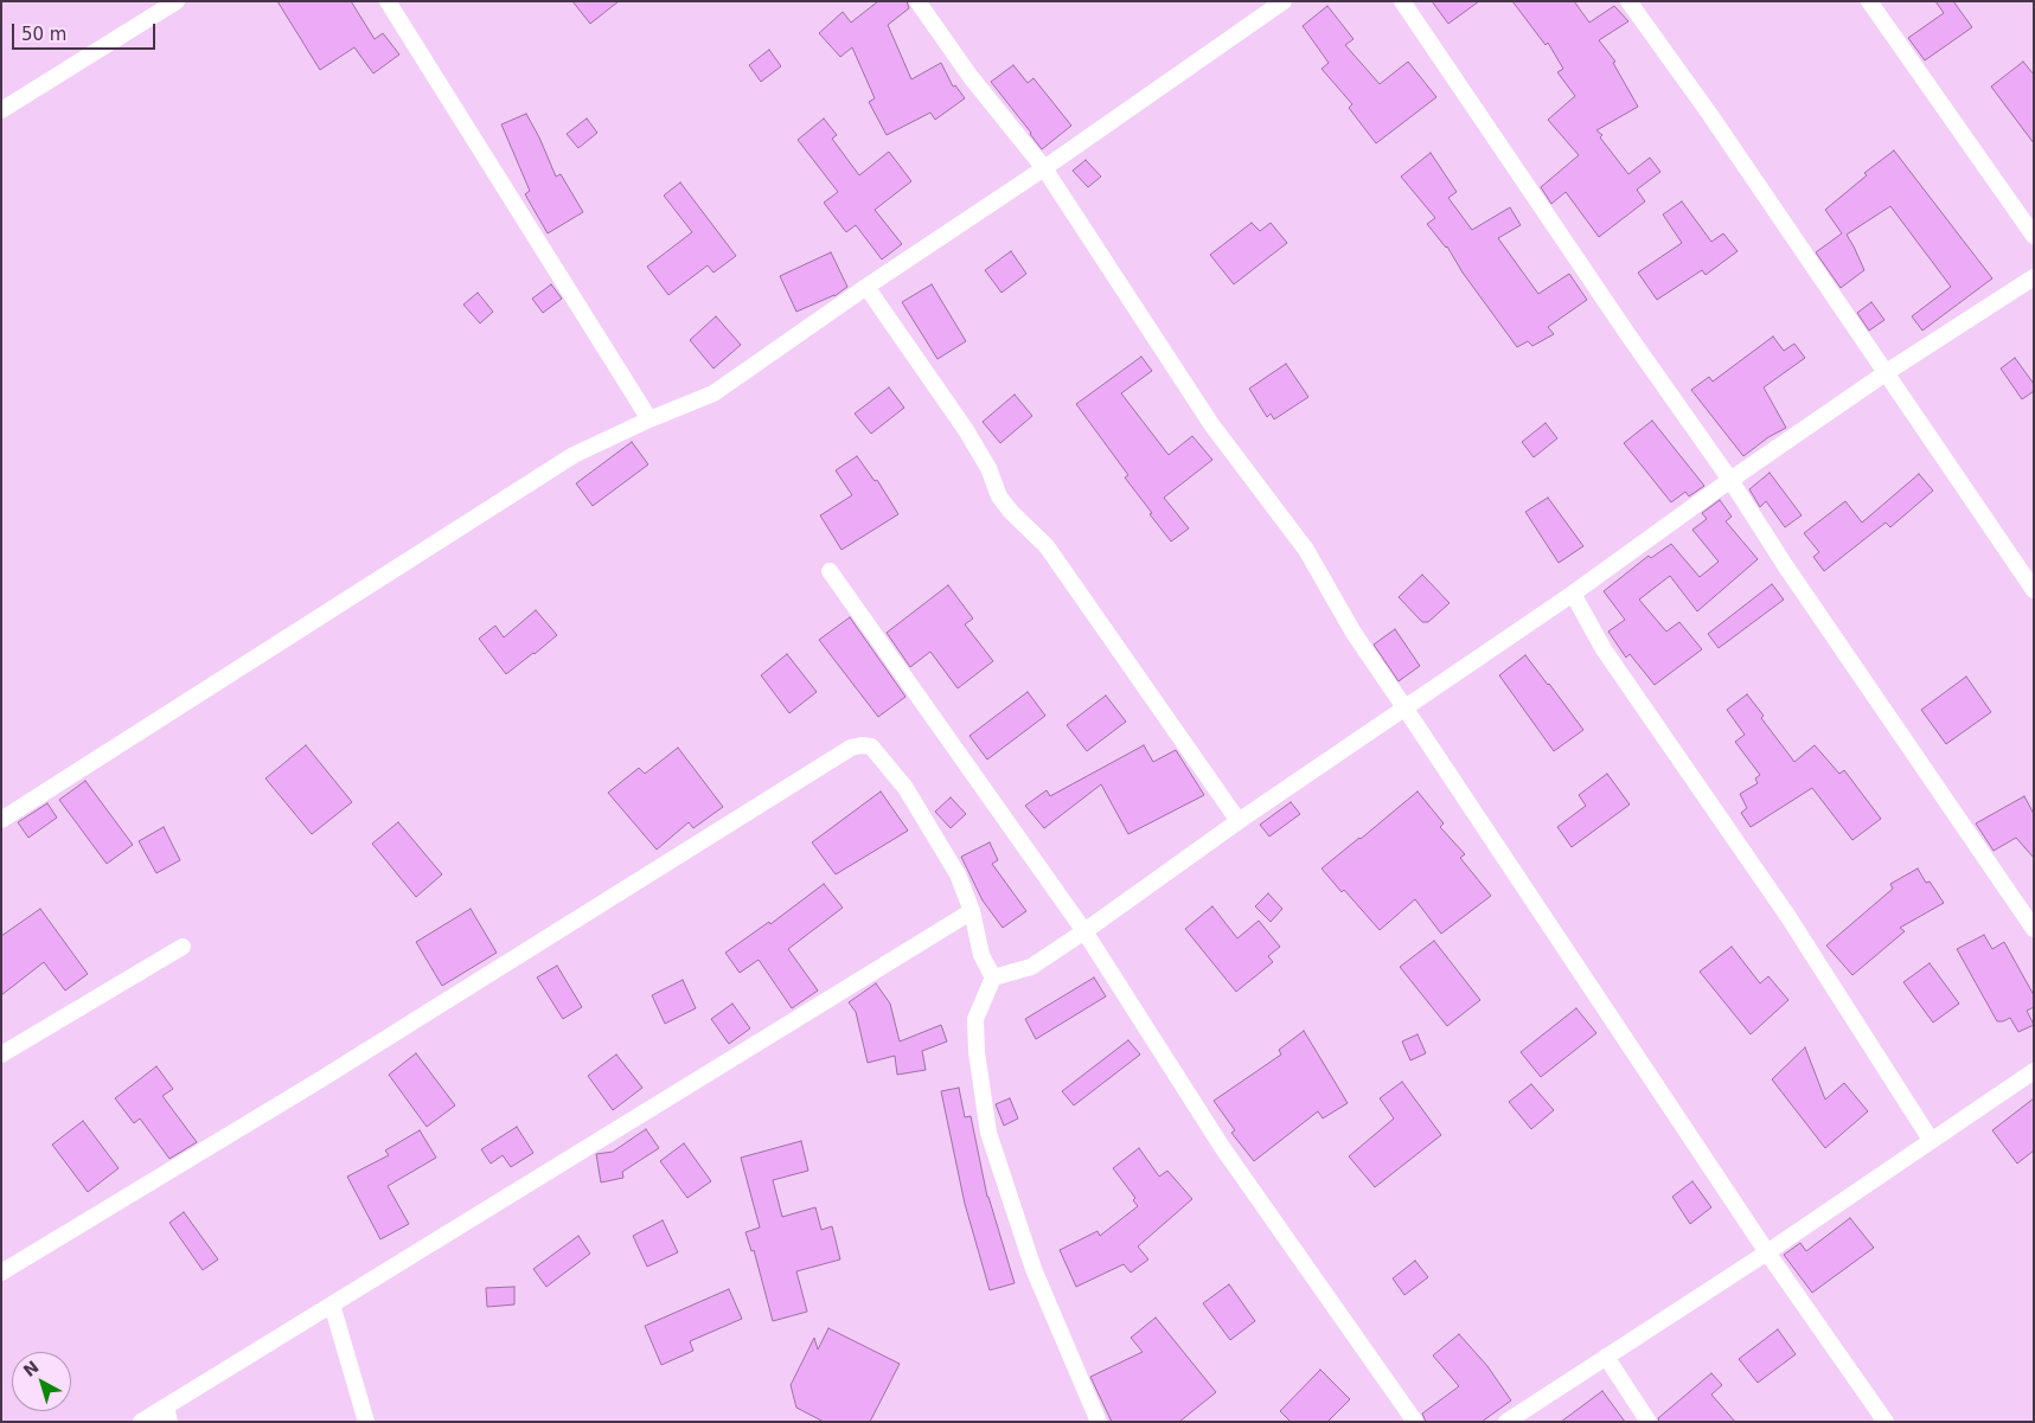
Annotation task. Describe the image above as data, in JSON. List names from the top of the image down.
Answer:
{
  "scale_bar": "50 m",
  "north": "top left"
}
